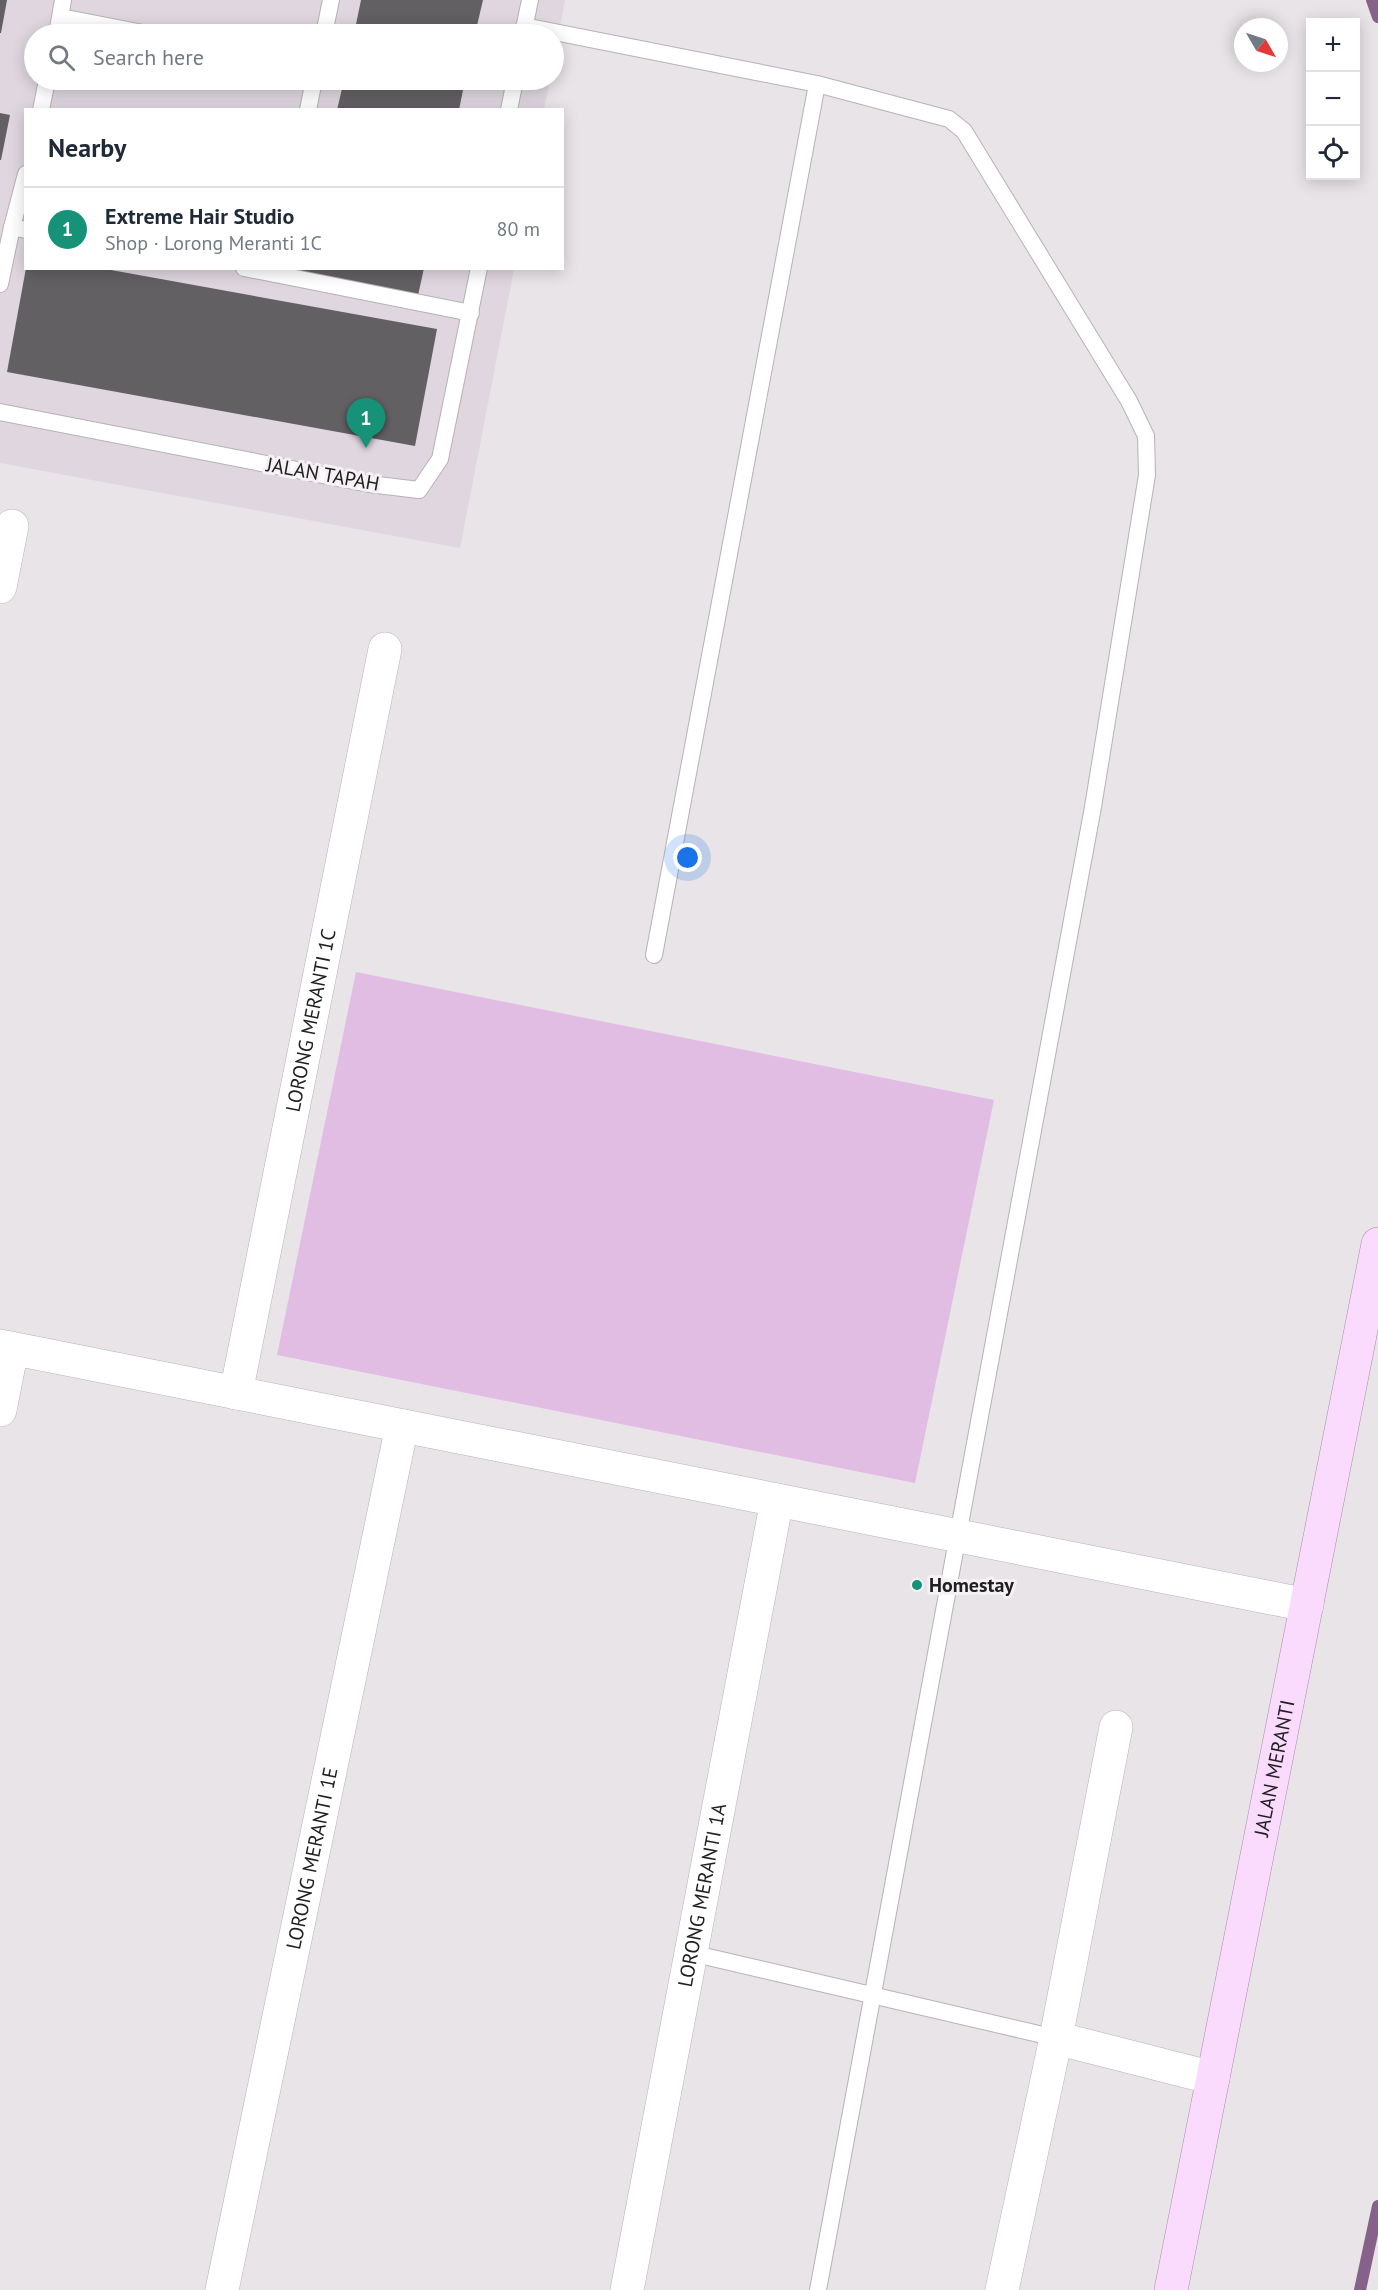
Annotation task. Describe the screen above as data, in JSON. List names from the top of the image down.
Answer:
{
  "streets": {
    "main road": ["JALAN MERANTI"],
    "street": ["LORONG MERANTI 1C", "LORONG MERANTI 1E", "LORONG MERANTI 1A"],
    "lane": ["JALAN TAPAH"]
  },
  "places": ["Homestay"],
  "north": "bottom right",
  "page": {
    "map_buttons": ["+", "−"],
    "search": "Search here",
    "heading": "Nearby",
    "list": [
      {
        "mark": "1",
        "name": "Extreme Hair Studio",
        "note": "Shop · Lorong Meranti 1C",
        "value": "80 m"
      }
    ],
    "pins": "1"
  }
}
